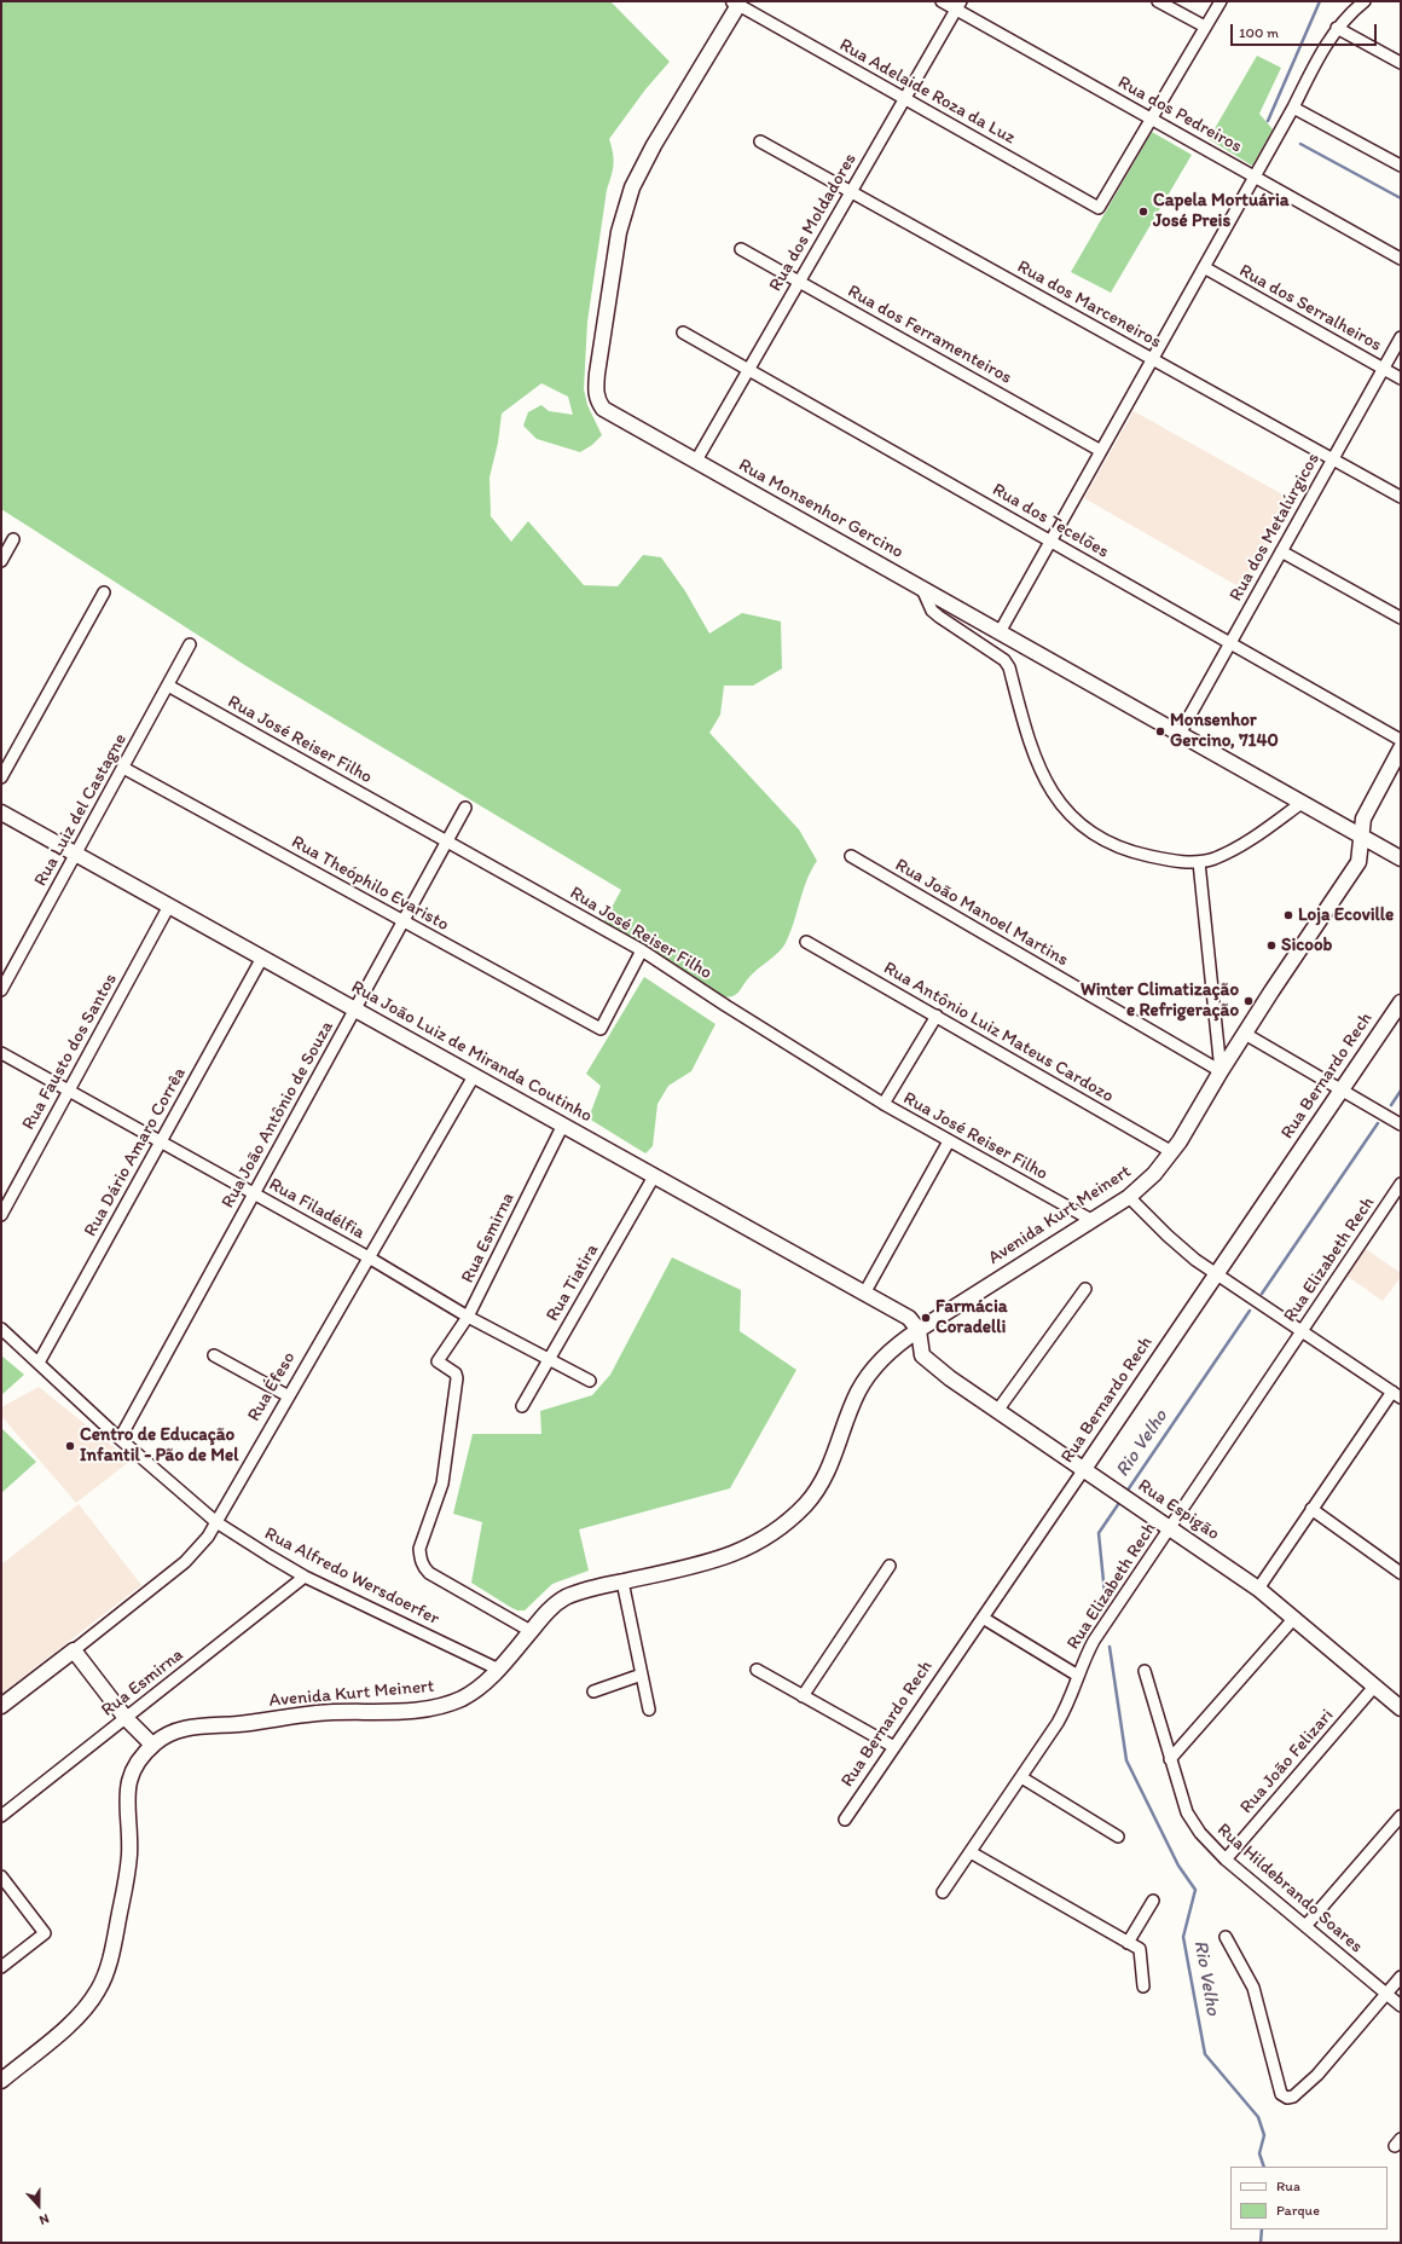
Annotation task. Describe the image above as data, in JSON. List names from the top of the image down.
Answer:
{
  "streets": {
    "main road": [
      "Rua Monsenhor Gercino",
      "Rua João Luiz de Miranda Coutinho",
      "Rua Bernardo Rech",
      "Avenida Kurt Meinert",
      "Rua Éfeso",
      "Rua Espigão"
    ],
    "street": [
      "Rua Adelaide Roza da Luz",
      "Rua dos Pedreiros",
      "Rua dos Moldadores",
      "Rua dos Marceneiros",
      "Rua dos Serralheiros",
      "Rua dos Ferramenteiros",
      "Rua dos Tecelões",
      "Rua dos Metalúrgicos",
      "Rua José Reiser Filho",
      "Rua Luiz del Castagne",
      "Rua Theóphilo Evaristo",
      "Rua João Manoel Martins",
      "Rua Antônio Luiz Mateus Cardozo",
      "Rua Fausto dos Santos",
      "Rua João Antônio de Souza",
      "Rua Dário Amaro Corrêa",
      "Rua Filadélfia",
      "Rua Esmirna",
      "Rua Elizabeth Rech",
      "Rua Tiatira",
      "Rua Alfredo Wersdoerfer",
      "Rua João Felizari",
      "Rua Hildebrando Soares"
    ]
  },
  "crossings": [
    ["Rua Adelaide Roza da Luz", "Rua dos Pedreiros"],
    ["Rua Adelaide Roza da Luz", "Rua dos Moldadores"],
    ["Rua Adelaide Roza da Luz", "Rua Monsenhor Gercino"],
    ["Rua dos Pedreiros", "Rua dos Moldadores"],
    ["Rua dos Moldadores", "Rua dos Marceneiros"],
    ["Rua dos Moldadores", "Rua dos Ferramenteiros"],
    ["Rua dos Moldadores", "Rua Monsenhor Gercino"],
    ["Rua dos Moldadores", "Rua dos Tecelões"],
    ["Rua dos Marceneiros", "Rua dos Metalúrgicos"],
    ["Rua dos Serralheiros", "Rua dos Metalúrgicos"],
    ["Rua Monsenhor Gercino", "Rua dos Metalúrgicos"],
    ["Rua Monsenhor Gercino", "Avenida Kurt Meinert"],
    ["Rua dos Tecelões", "Rua dos Metalúrgicos"],
    ["Rua José Reiser Filho", "Rua Luiz del Castagne"],
    ["Rua José Reiser Filho", "Rua Theóphilo Evaristo"],
    ["Rua José Reiser Filho", "Rua João Antônio de Souza"],
    ["Rua José Reiser Filho", "Avenida Kurt Meinert"],
    ["Rua Luiz del Castagne", "Rua Theóphilo Evaristo"],
    ["Rua Luiz del Castagne", "Rua João Luiz de Miranda Coutinho"],
    ["Rua Theóphilo Evaristo", "Rua João Antônio de Souza"],
    ["Rua João Manoel Martins", "Avenida Kurt Meinert"],
    ["Rua Antônio Luiz Mateus Cardozo", "Avenida Kurt Meinert"],
    ["Rua Fausto dos Santos", "Rua João Luiz de Miranda Coutinho"],
    ["Rua Fausto dos Santos", "Rua Filadélfia"],
    ["Rua João Luiz de Miranda Coutinho", "Rua João Antônio de Souza"],
    ["Rua João Luiz de Miranda Coutinho", "Rua Dário Amaro Corrêa"],
    ["Rua João Luiz de Miranda Coutinho", "Avenida Kurt Meinert"],
    ["Rua João Luiz de Miranda Coutinho", "Rua Esmirna"],
    ["Rua João Luiz de Miranda Coutinho", "Rua Tiatira"],
    ["Rua João Luiz de Miranda Coutinho", "Rua Éfeso"],
    ["Rua Bernardo Rech", "Rua Espigão"],
    ["Rua João Antônio de Souza", "Rua Filadélfia"],
    ["Rua João Antônio de Souza", "Rua Alfredo Wersdoerfer"],
    ["Rua Dário Amaro Corrêa", "Rua Filadélfia"],
    ["Rua Dário Amaro Corrêa", "Rua Alfredo Wersdoerfer"],
    ["Rua Filadélfia", "Rua Esmirna"],
    ["Rua Filadélfia", "Rua Tiatira"],
    ["Rua Filadélfia", "Rua Éfeso"],
    ["Avenida Kurt Meinert", "Rua Esmirna"],
    ["Avenida Kurt Meinert", "Rua Alfredo Wersdoerfer"],
    ["Rua Esmirna", "Rua Alfredo Wersdoerfer"],
    ["Rua Elizabeth Rech", "Rua Espigão"],
    ["Rua Éfeso", "Rua Alfredo Wersdoerfer"],
    ["Rua Espigão", "Rua João Felizari"],
    ["Rua João Felizari", "Rua Hildebrando Soares"]
  ],
  "water": ["Rio Velho"],
  "places": [
    "Capela Mortuária José Preis",
    "Monsenhor Gercino, 7140",
    "Loja Ecoville",
    "Sicoob",
    "Winter Climatização e Refrigeração",
    "Farmácia Coradelli",
    "Centro de Educação Infantil - Pão de Mel"
  ],
  "legend": ["Rua", "Parque"],
  "scale_bar": "100 m",
  "north": "bottom"
}
